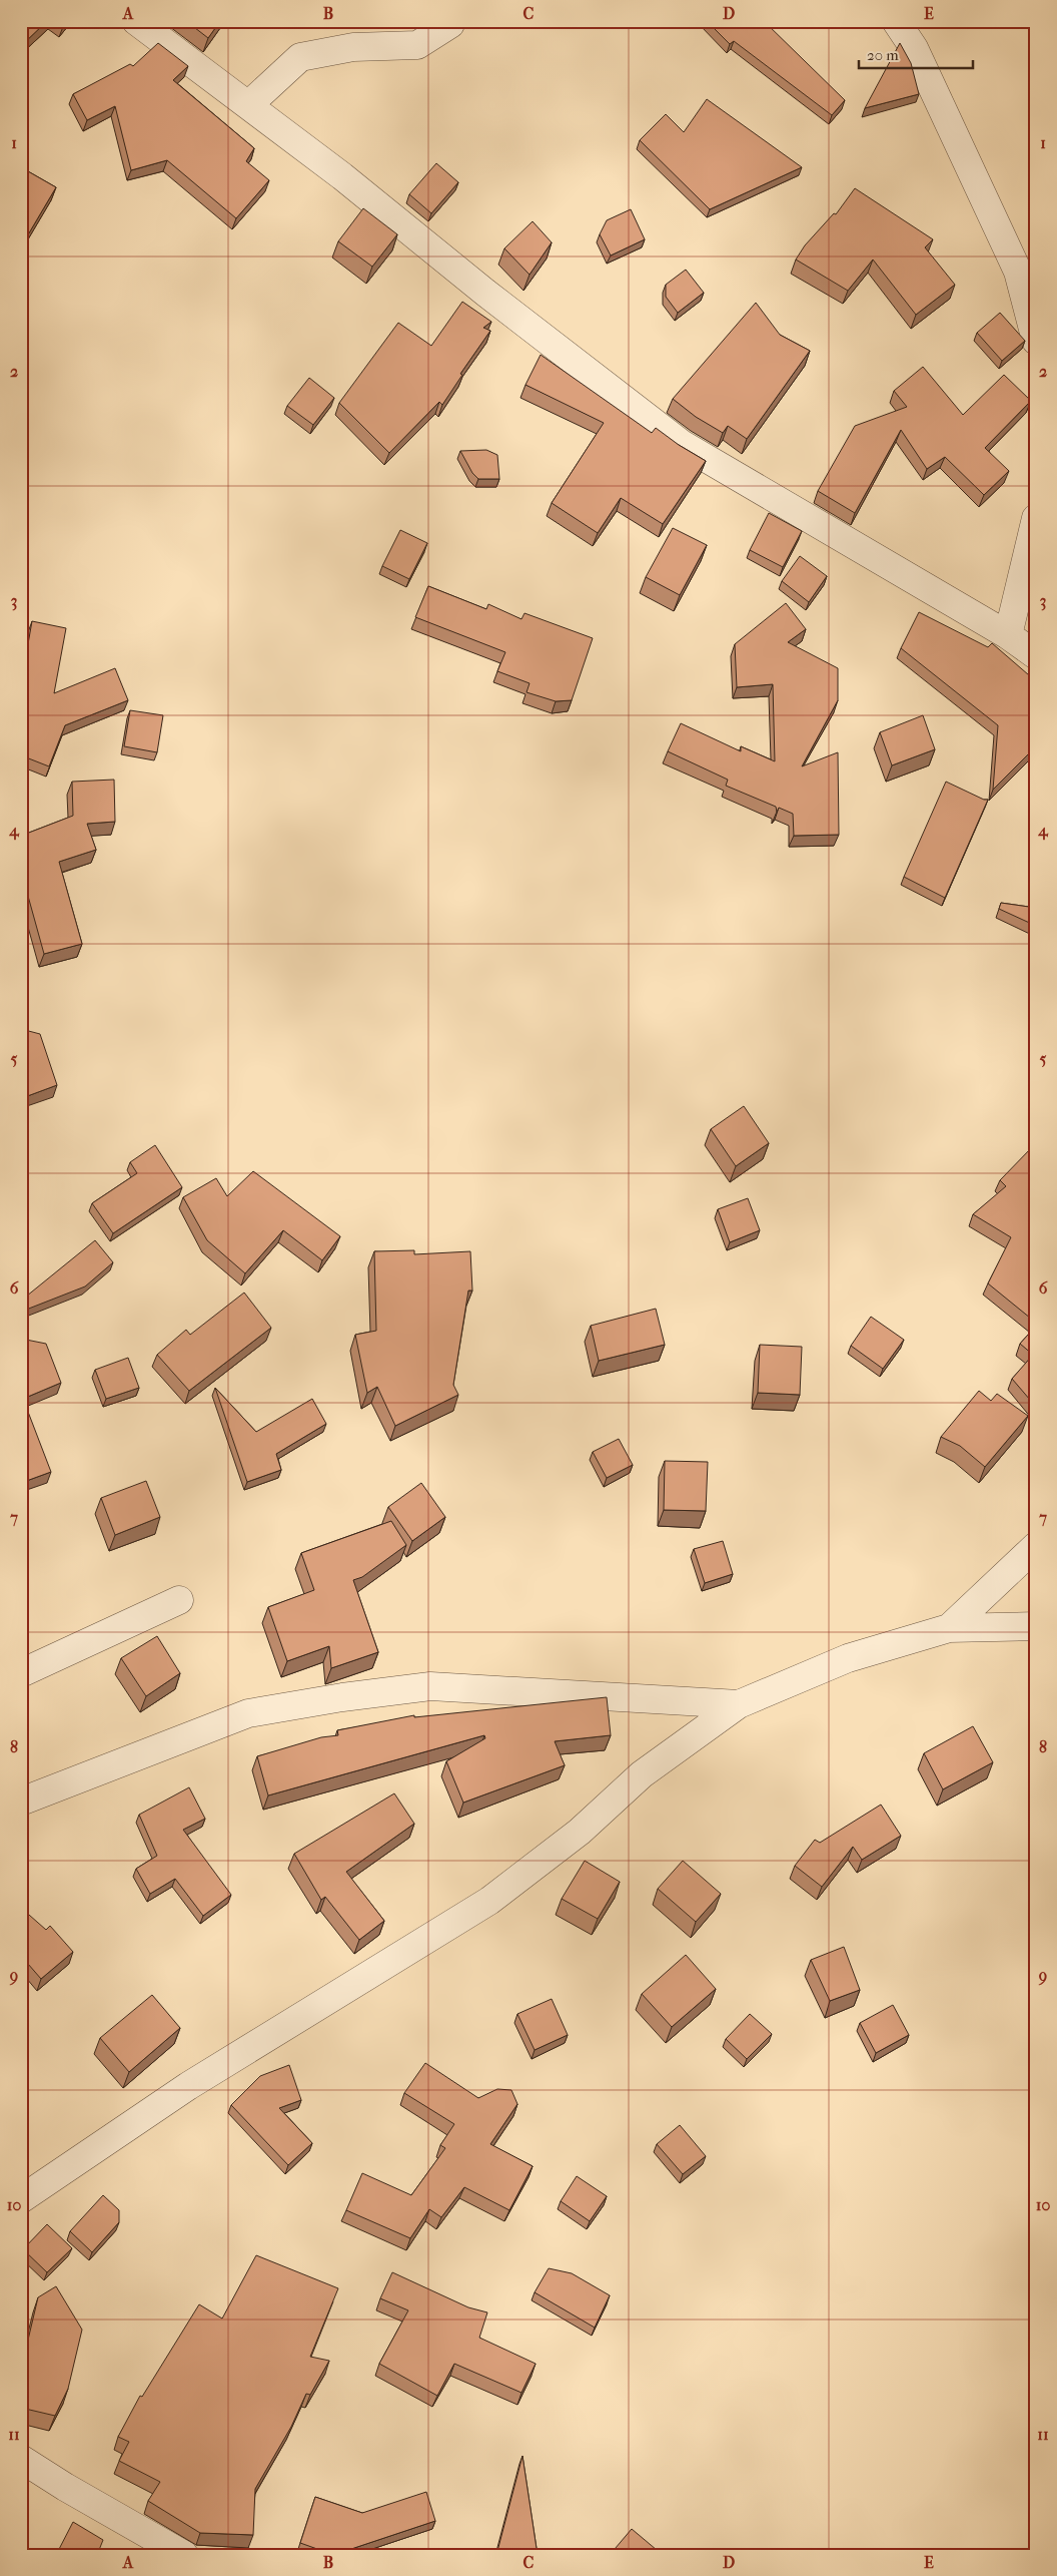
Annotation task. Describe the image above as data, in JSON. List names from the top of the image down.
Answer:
{
  "scale_bar": "20 m",
  "grid": {
    "columns": [
      "A",
      "B",
      "C",
      "D",
      "E"
    ],
    "rows": [
      "1",
      "2",
      "3",
      "4",
      "5",
      "6",
      "7",
      "8",
      "9",
      "10",
      "11"
    ]
  }
}
